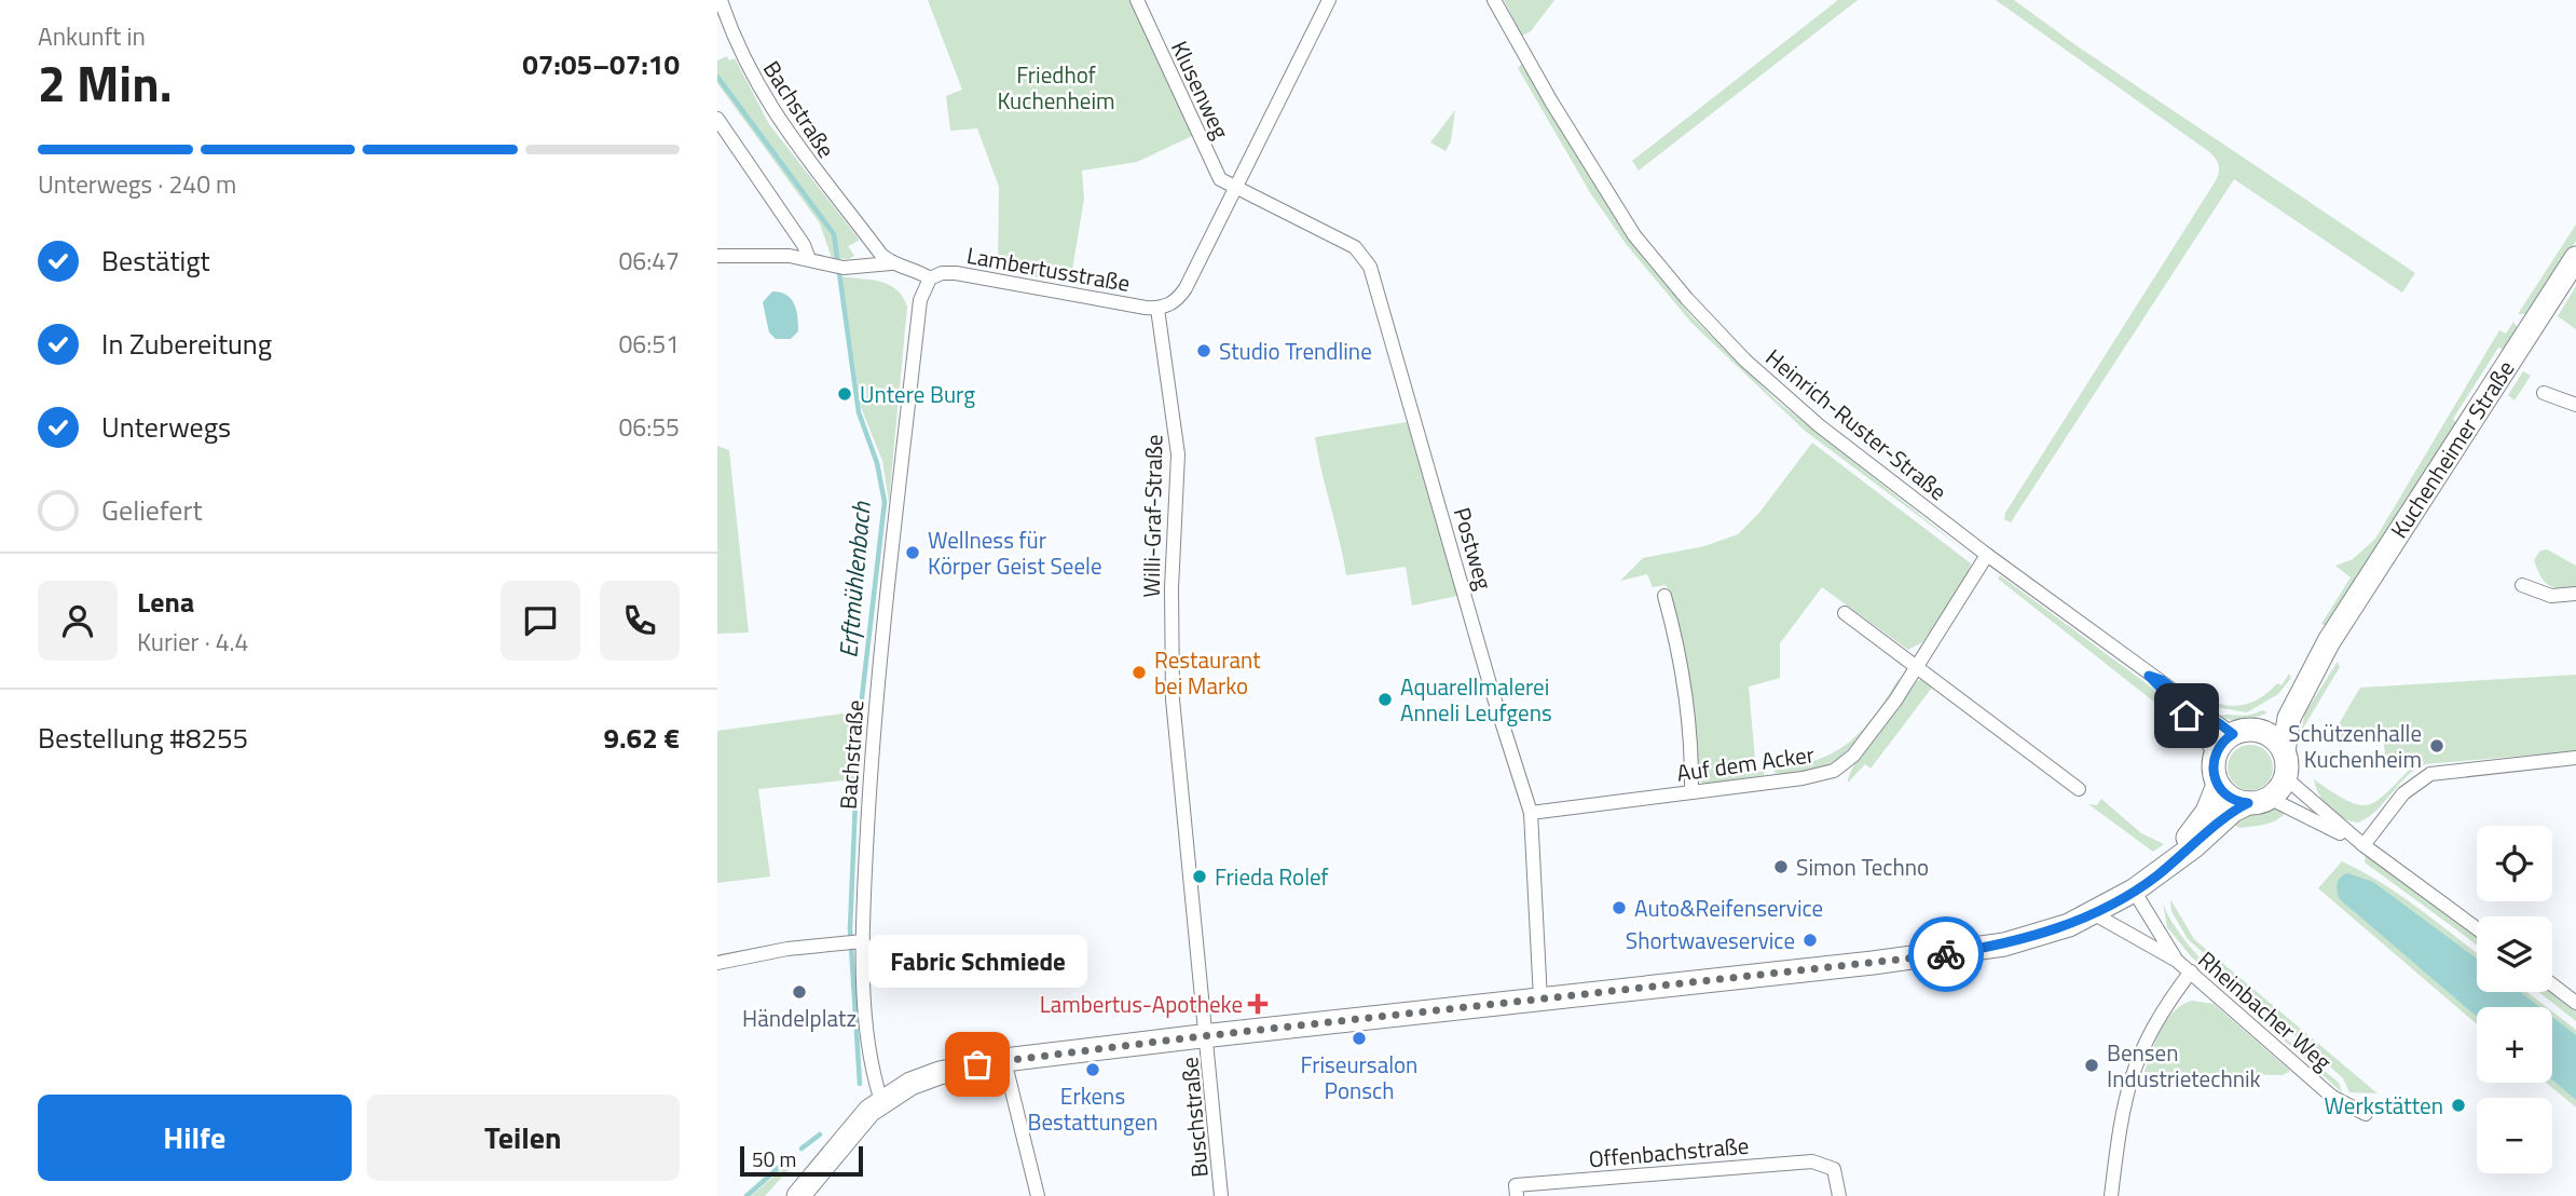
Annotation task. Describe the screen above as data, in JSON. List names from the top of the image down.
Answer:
{
  "streets": {
    "main road": ["Kuchenheimer Straße"],
    "street": [
      "Klusenweg",
      "Bachstraße",
      "Lambertusstraße",
      "Heinrich-Ruster-Straße",
      "Willi-Graf-Straße",
      "Postweg",
      "Auf dem Acker",
      "Rheinbacher Weg",
      "Buschstraße",
      "Offenbachstraße"
    ]
  },
  "crossings": [
    ["Klusenweg", "Postweg"],
    ["Bachstraße", "Lambertusstraße"],
    ["Lambertusstraße", "Willi-Graf-Straße"],
    ["Heinrich-Ruster-Straße", "Kuchenheimer Straße"],
    ["Heinrich-Ruster-Straße", "Auf dem Acker"],
    ["Willi-Graf-Straße", "Buschstraße"],
    ["Postweg", "Auf dem Acker"]
  ],
  "water": ["Erftmühlenbach"],
  "parks": ["Friedhof Kuchenheim"],
  "places": {
    "other": [
      "Studio Trendline",
      "Untere Burg",
      "Wellness für Körper Geist Seele",
      "Restaurant bei Marko",
      "Aquarellmalerei Anneli Leufgens",
      "Schützenhalle Kuchenheim",
      "Simon Techno",
      "Frieda Rolef",
      "Auto&Reifenservice",
      "Shortwaveservice",
      "Händelplatz",
      "Friseursalon Ponsch",
      "Fabric Schmiede",
      "Bensen Industrietechnik",
      "Erkens Bestattungen",
      "Werkstätten"
    ],
    "health": ["Lambertus-Apotheke"]
  },
  "scale_bar": "50 m",
  "page": {
    "heading": ["2 Min.", "Ankunft in", "07:05–07:10"],
    "panel": [
      "Lena",
      "Kurier · 4.4",
      "Bestellung #8255",
      "9.62 €"
    ],
    "bar": "Unterwegs · 240 m",
    "list": [
      ["Bestätigt", "06:47"],
      ["In Zubereitung", "06:51"],
      ["Unterwegs", "06:55"],
      "Geliefert"
    ],
    "map_buttons": ["+", "−"],
    "bubble": "Fabric Schmiede",
    "buttons": ["Hilfe", "Teilen"],
    "scale": "50 m"
  }
}
